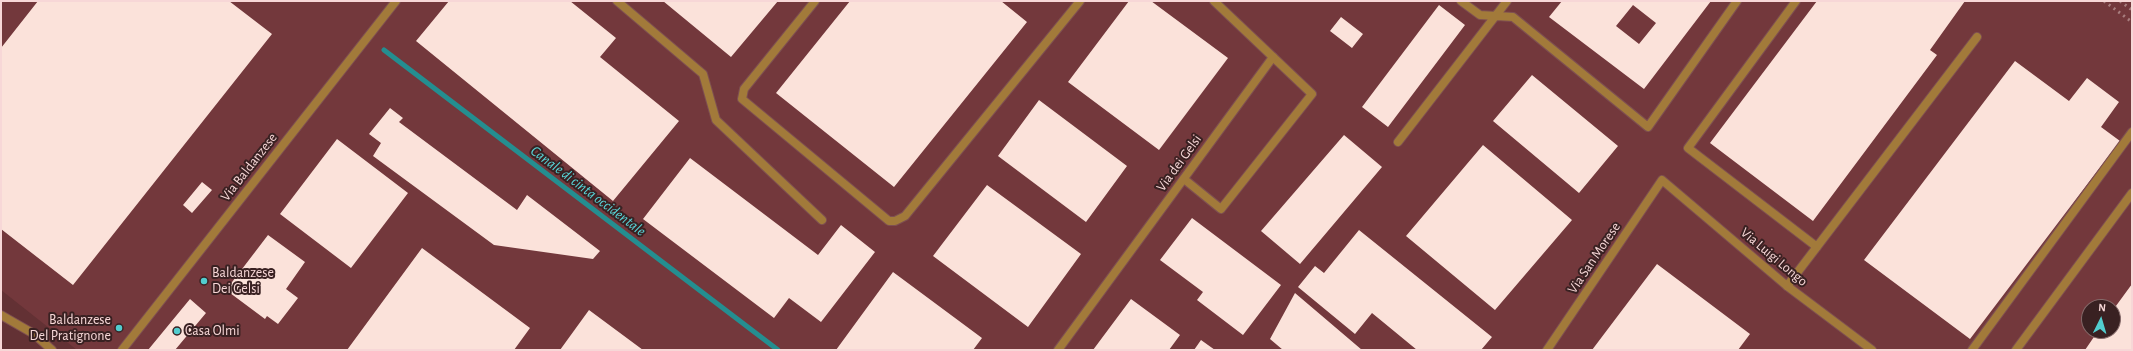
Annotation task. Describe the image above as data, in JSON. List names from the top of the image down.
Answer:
{
  "streets": {
    "street": [
      "Via dei Gelsi",
      "Via Baldanzese",
      "Via Luigi Longo",
      "Via San Morese"
    ]
  },
  "crossings": [
    ["Via Luigi Longo", "Via San Morese"]
  ],
  "water": ["Canale di cinta occidentale"],
  "places": ["Baldanzese Dei Gelsi", "Baldanzese Del Pratignone", "Casa Olmi"],
  "north": "top"
}
